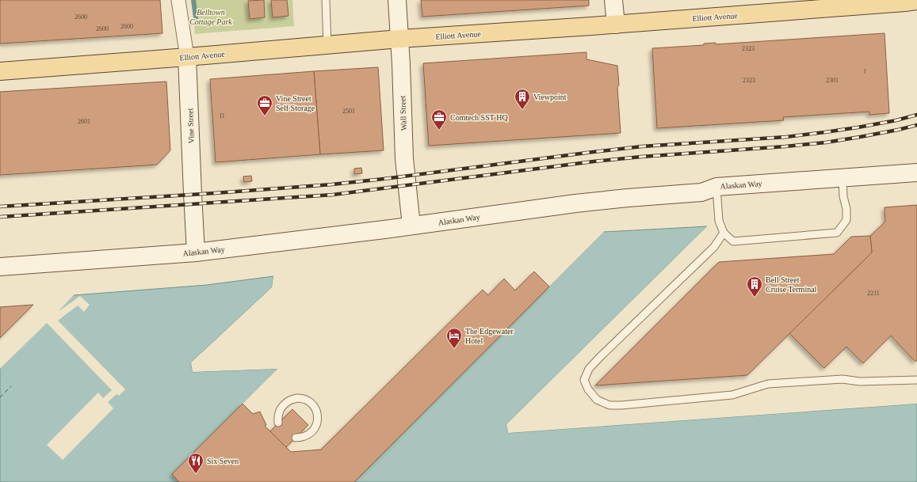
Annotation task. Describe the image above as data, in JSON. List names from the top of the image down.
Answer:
{
  "streets": {
    "main road": [
      "Elliott Avenue",
      "Wall Street",
      "Vine Street",
      "Alaskan Way"
    ]
  },
  "crossings": [
    ["Elliott Avenue", "Wall Street"],
    ["Elliott Avenue", "Vine Street"],
    ["Wall Street", "Alaskan Way"],
    ["Vine Street", "Alaskan Way"]
  ],
  "parks": ["Belltown Cottage Park"],
  "places": {
    "building": ["Viewpoint", "Bell Street Cruise Terminal"],
    "office": ["Vine Street Self Storage", "Comtech SST HQ"],
    "hotel": ["The Edgewater Hotel"],
    "restaurant": ["Six Seven"]
  },
  "house_numbers": [
    "2600",
    "2600",
    "2600",
    "2323",
    "1",
    "2323",
    "2301",
    "2501",
    "11",
    "2601",
    "2211"
  ]
}
